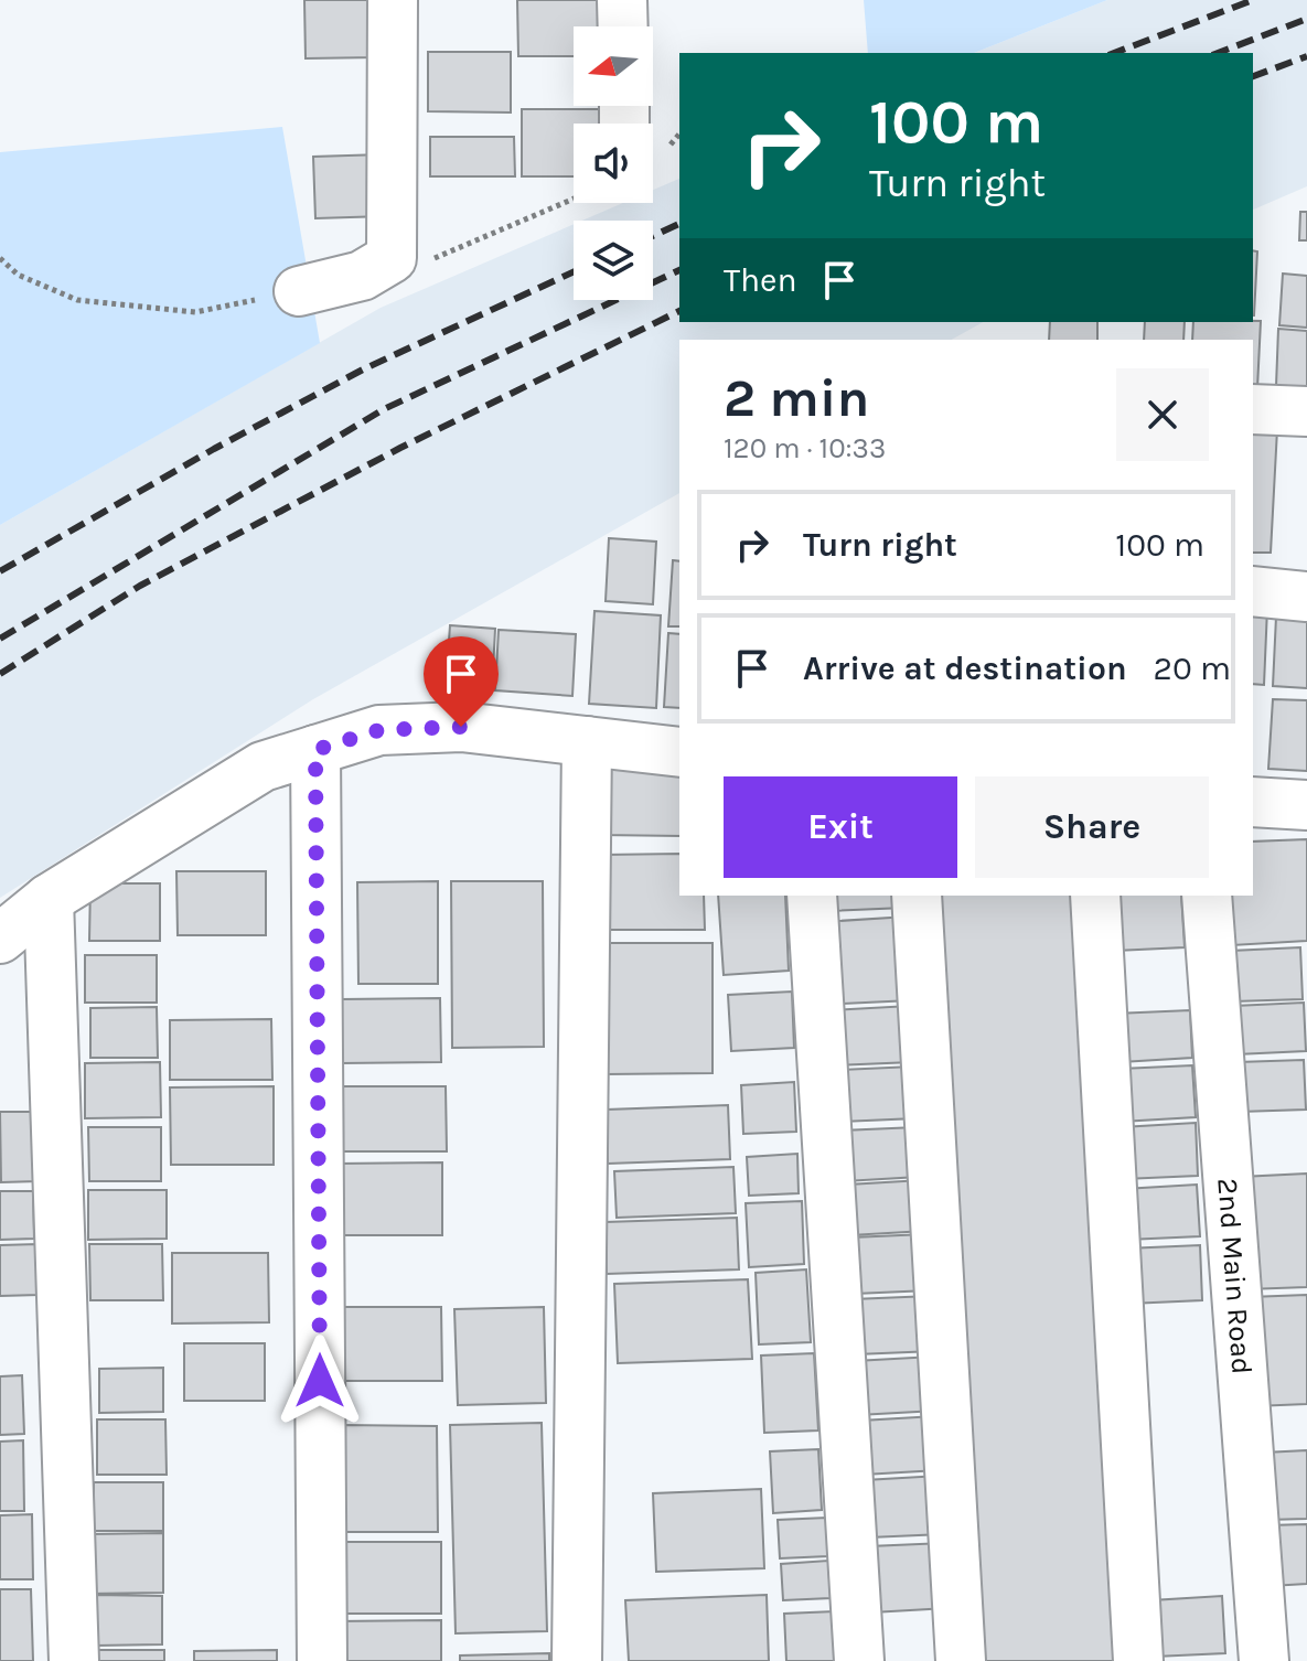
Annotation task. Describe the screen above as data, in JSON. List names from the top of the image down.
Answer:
{
  "streets": {
    "street": ["2nd Main Road"]
  },
  "north": "left",
  "page": {
    "turn": ["100 m", "Turn right"],
    "then": "Then",
    "heading": ["2 min", "120 m · 10:33"],
    "list": [
      {
        "name": "Turn right",
        "value": "100 m"
      },
      {
        "name": "Arrive at destination",
        "value": "20 m"
      }
    ],
    "buttons": ["Exit", "Share"]
  }
}
